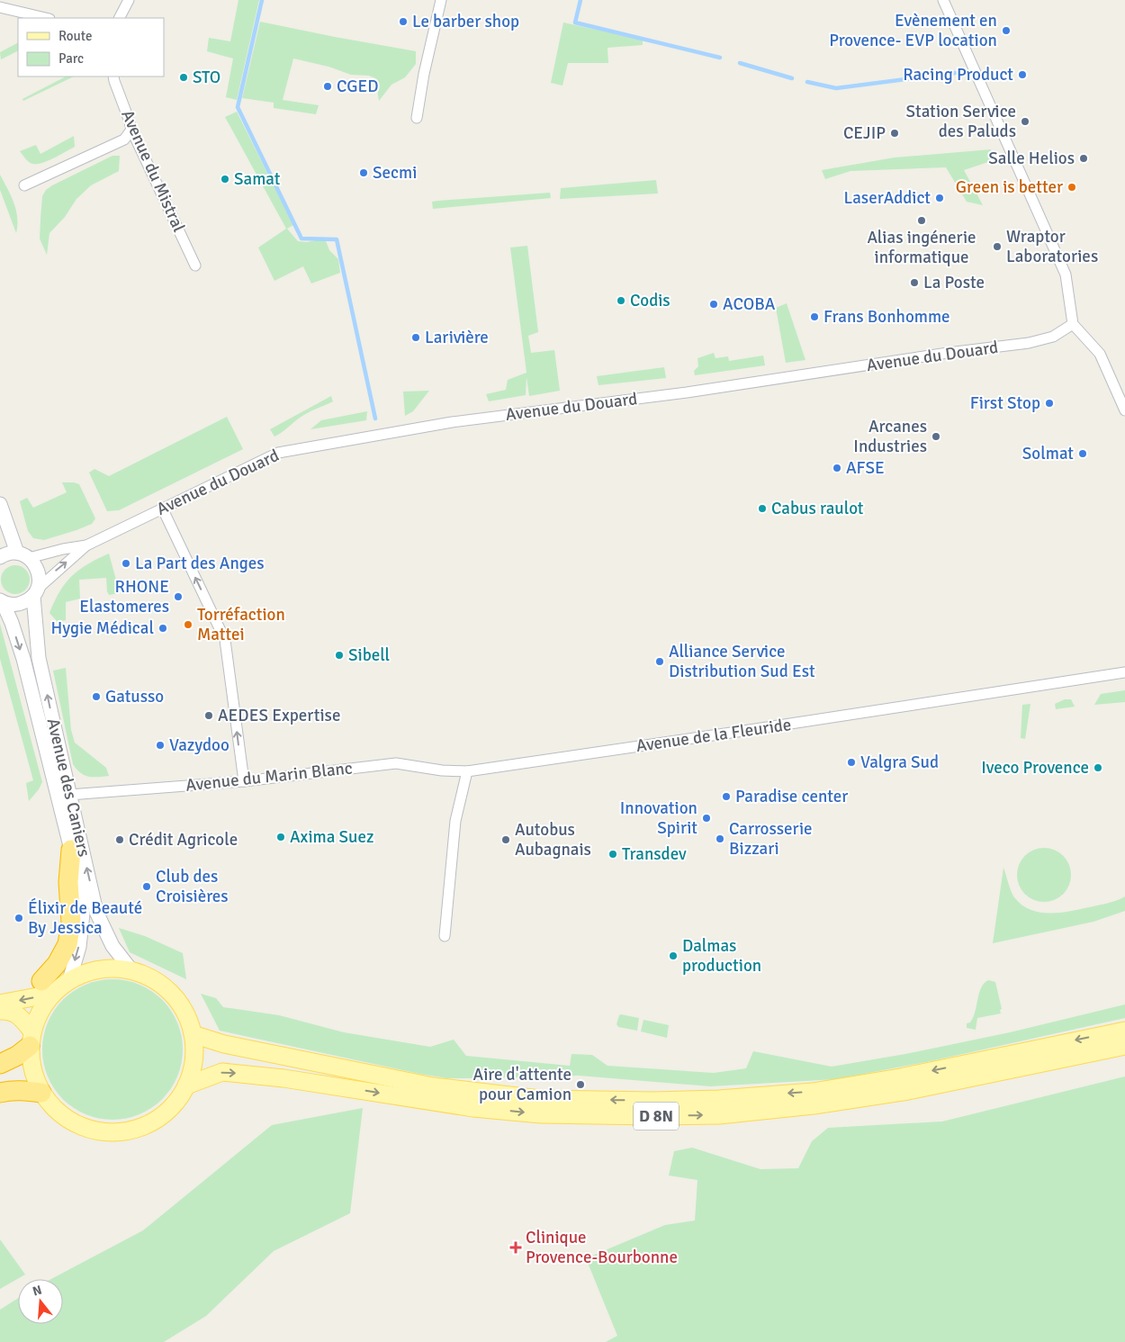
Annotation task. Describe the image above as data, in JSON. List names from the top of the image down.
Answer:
{
  "streets": {
    "main road": ["D 8N"],
    "street": [
      "Avenue du Mistral",
      "Avenue du Douard",
      "Avenue de la Fleuride",
      "Avenue du Marin Blanc",
      "Avenue des Caniers"
    ]
  },
  "crossings": [
    ["Avenue du Douard", "Avenue des Caniers"],
    ["Avenue de la Fleuride", "Avenue du Marin Blanc"],
    ["Avenue du Marin Blanc", "Avenue des Caniers"]
  ],
  "places": {
    "other": [
      "Le barber shop",
      "Evènement en Provence- EVP location",
      "Racing Product",
      "STO",
      "CGED",
      "Station Service des Paluds",
      "CEJIP",
      "Salle Helios",
      "Secmi",
      "Samat",
      "Green is better",
      "LaserAddict",
      "Alias ingénerie informatique",
      "Wraptor Laboratories",
      "La Poste",
      "Codis",
      "ACOBA",
      "Frans Bonhomme",
      "Larivière",
      "First Stop",
      "Arcanes Industries",
      "Solmat",
      "AFSE",
      "Cabus raulot",
      "La Part des Anges",
      "RHONE Elastomeres",
      "Torréfaction Mattei",
      "Hygie Médical",
      "Sibell",
      "Alliance Service Distribution Sud Est",
      "Gatusso",
      "AEDES Expertise",
      "Vazydoo",
      "Valgra Sud",
      "Iveco Provence",
      "Paradise center",
      "Innovation Spirit",
      "Axima Suez",
      "Carrosserie Bizzari",
      "Crédit Agricole",
      "Autobus Aubagnais",
      "Transdev",
      "Club des Croisières",
      "Élixir de Beauté By Jessica",
      "Dalmas production",
      "Aire d'attente pour Camion"
    ],
    "health": ["Clinique Provence-Bourbonne"]
  },
  "legend": ["Route", "Parc"],
  "north": "top"
}
